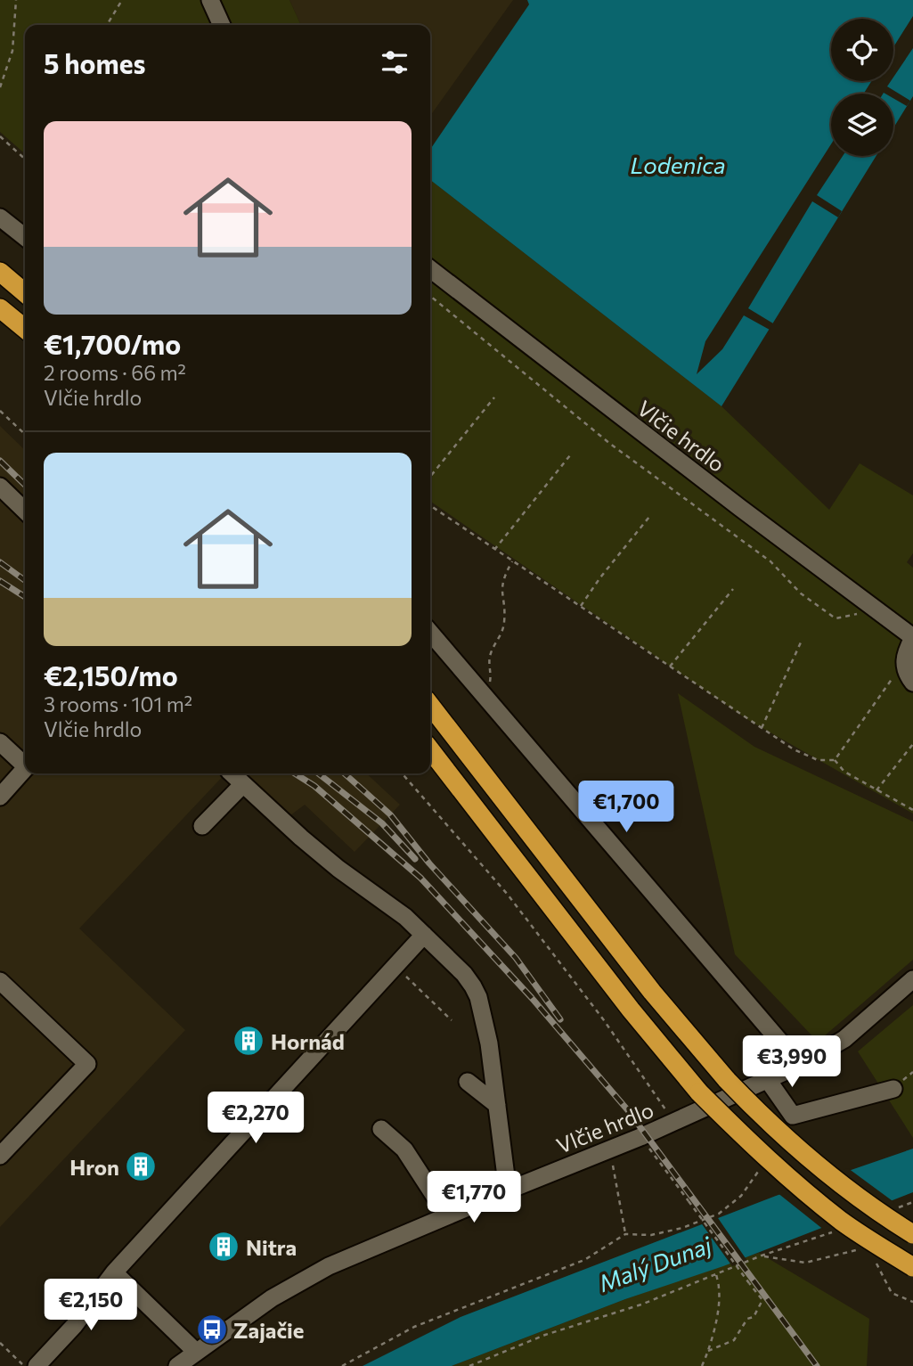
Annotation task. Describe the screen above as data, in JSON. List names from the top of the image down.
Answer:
{
  "streets": {
    "street": ["Vlčie hrdlo"]
  },
  "water": ["Lodenica", "Malý Dunaj"],
  "places": {
    "building": ["Hornád", "Hron", "Nitra"],
    "bus stop": ["Zajačie"]
  },
  "page": {
    "heading": "5 homes",
    "list": [
      {
        "name": "€1,700/mo",
        "note": "2 rooms · 66 m² · Vlčie hrdlo"
      },
      {
        "name": "€2,150/mo",
        "note": "3 rooms · 101 m² · Vlčie hrdlo"
      }
    ],
    "price": [
      "€1,700",
      "€3,990",
      "€2,270",
      "€1,770",
      "€2,150"
    ]
  }
}
